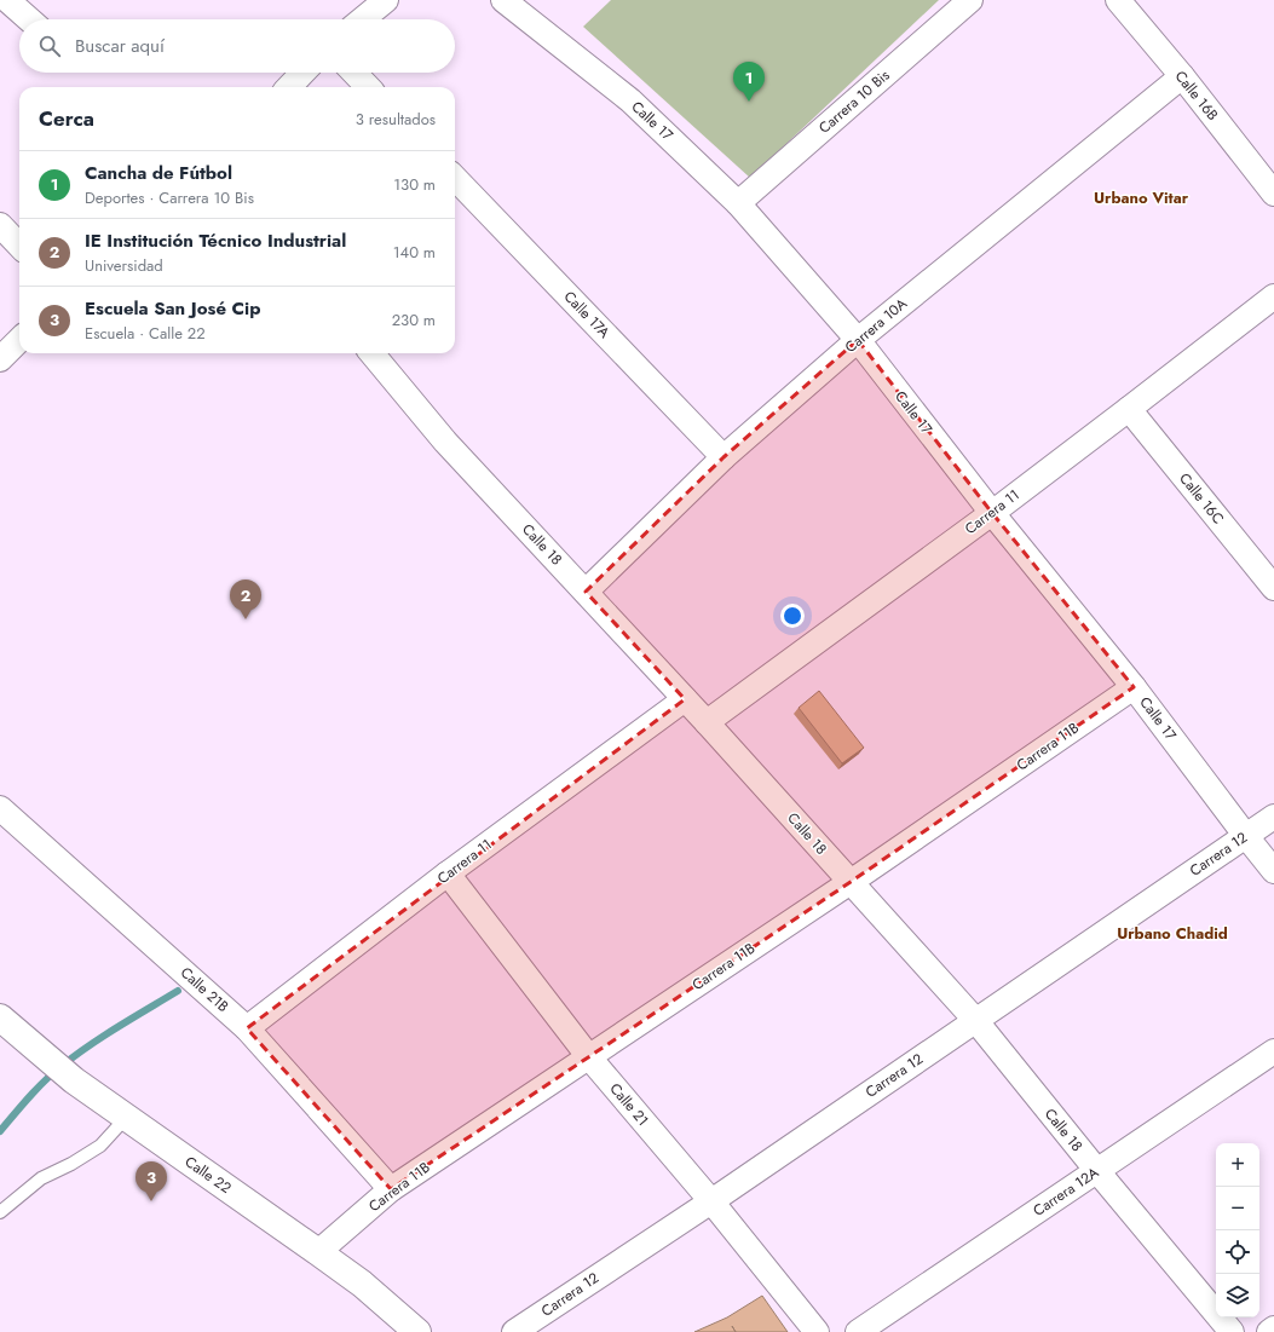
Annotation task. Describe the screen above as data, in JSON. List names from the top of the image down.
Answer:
{
  "streets": {
    "street": [
      "Calle 16B",
      "Carrera 10 Bis",
      "Calle 17",
      "Calle 17A",
      "Carrera 10A",
      "Calle 16C",
      "Carrera 11",
      "Calle 18",
      "Carrera 11B",
      "Carrera 12",
      "Calle 21B",
      "Calle 21",
      "Calle 22",
      "Carrera 12A"
    ]
  },
  "crossings": [
    ["Calle 16B", "Carrera 10A"],
    ["Carrera 10 Bis", "Calle 17"],
    ["Calle 17", "Carrera 10A"],
    ["Calle 17", "Carrera 11"],
    ["Calle 17", "Carrera 11B"],
    ["Calle 17", "Carrera 12"],
    ["Calle 17A", "Carrera 10A"],
    ["Carrera 10A", "Calle 18"],
    ["Calle 16C", "Carrera 11"],
    ["Carrera 11", "Calle 18"],
    ["Carrera 11", "Calle 21B"],
    ["Carrera 11", "Calle 21"],
    ["Calle 18", "Carrera 11B"],
    ["Calle 18", "Carrera 12"],
    ["Calle 18", "Carrera 12A"],
    ["Carrera 11B", "Calle 21B"],
    ["Carrera 11B", "Calle 21"],
    ["Carrera 11B", "Calle 22"],
    ["Carrera 12", "Calle 21"]
  ],
  "districts": ["Urbano Vitar", "Urbano Chadid"],
  "page": {
    "search": "Buscar aquí",
    "pins": ["1", "2", "3"],
    "heading": ["Cerca", "3 resultados"],
    "list": [
      {
        "mark": "1",
        "name": "Cancha de Fútbol",
        "note": "Deportes · Carrera 10 Bis",
        "value": "130 m"
      },
      {
        "mark": "2",
        "name": "IE Institución Técnico Industrial",
        "note": "Universidad",
        "value": "140 m"
      },
      {
        "mark": "3",
        "name": "Escuela San José Cip",
        "note": "Escuela · Calle 22",
        "value": "230 m"
      }
    ],
    "map_buttons": ["+", "−"]
  }
}
